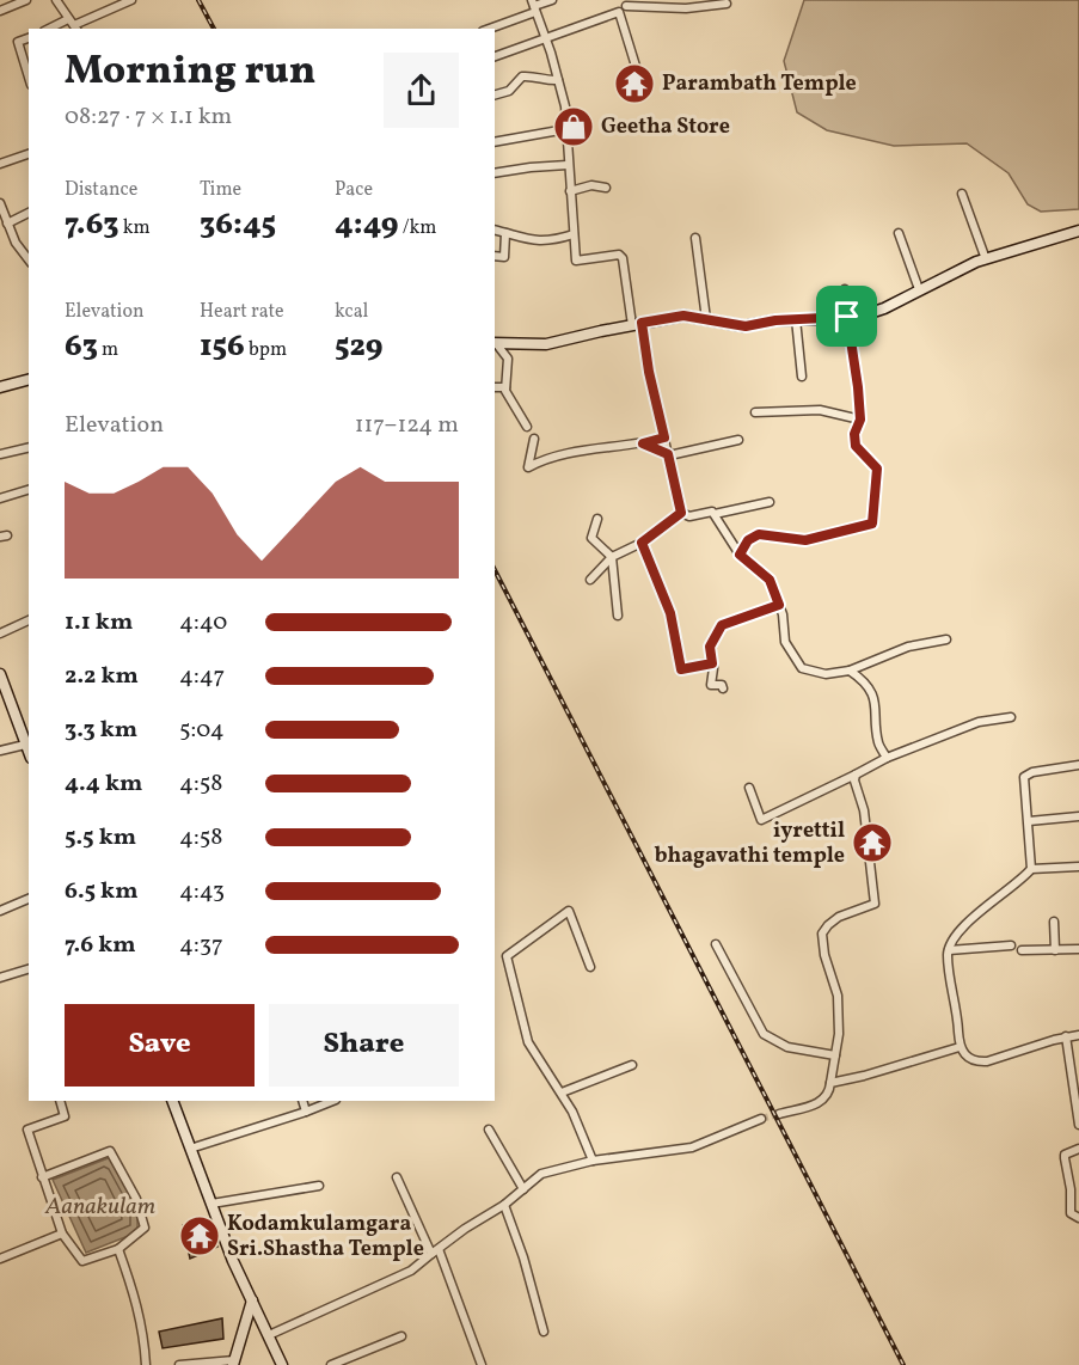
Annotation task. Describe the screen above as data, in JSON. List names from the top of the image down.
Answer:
{
  "water": ["Aanakulam"],
  "places": {
    "temple": ["Parambath Temple", "iyrettil bhagavathi temple", "Kodamkulamgara Sri.Shastha Temple"],
    "shop": ["Geetha Store"]
  },
  "page": {
    "heading": ["Morning run", "08:27 · 7 × 1.1 km"],
    "stats": [
      ["Distance", "7.63 km"],
      ["Time", "36:45"],
      ["Pace", "4:49 /km"],
      ["Elevation", "63 m"],
      ["Heart rate", "156 bpm"],
      ["kcal", "529"]
    ],
    "chart": ["Elevation", "117–124 m"],
    "list": [
      {
        "name": "1.1 km",
        "note": "4:40"
      },
      {
        "name": "2.2 km",
        "note": "4:47"
      },
      {
        "name": "3.3 km",
        "note": "5:04"
      },
      {
        "name": "4.4 km",
        "note": "4:58"
      },
      {
        "name": "5.5 km",
        "note": "4:58"
      },
      {
        "name": "6.5 km",
        "note": "4:43"
      },
      {
        "name": "7.6 km",
        "note": "4:37"
      }
    ],
    "buttons": ["Save", "Share"]
  }
}
